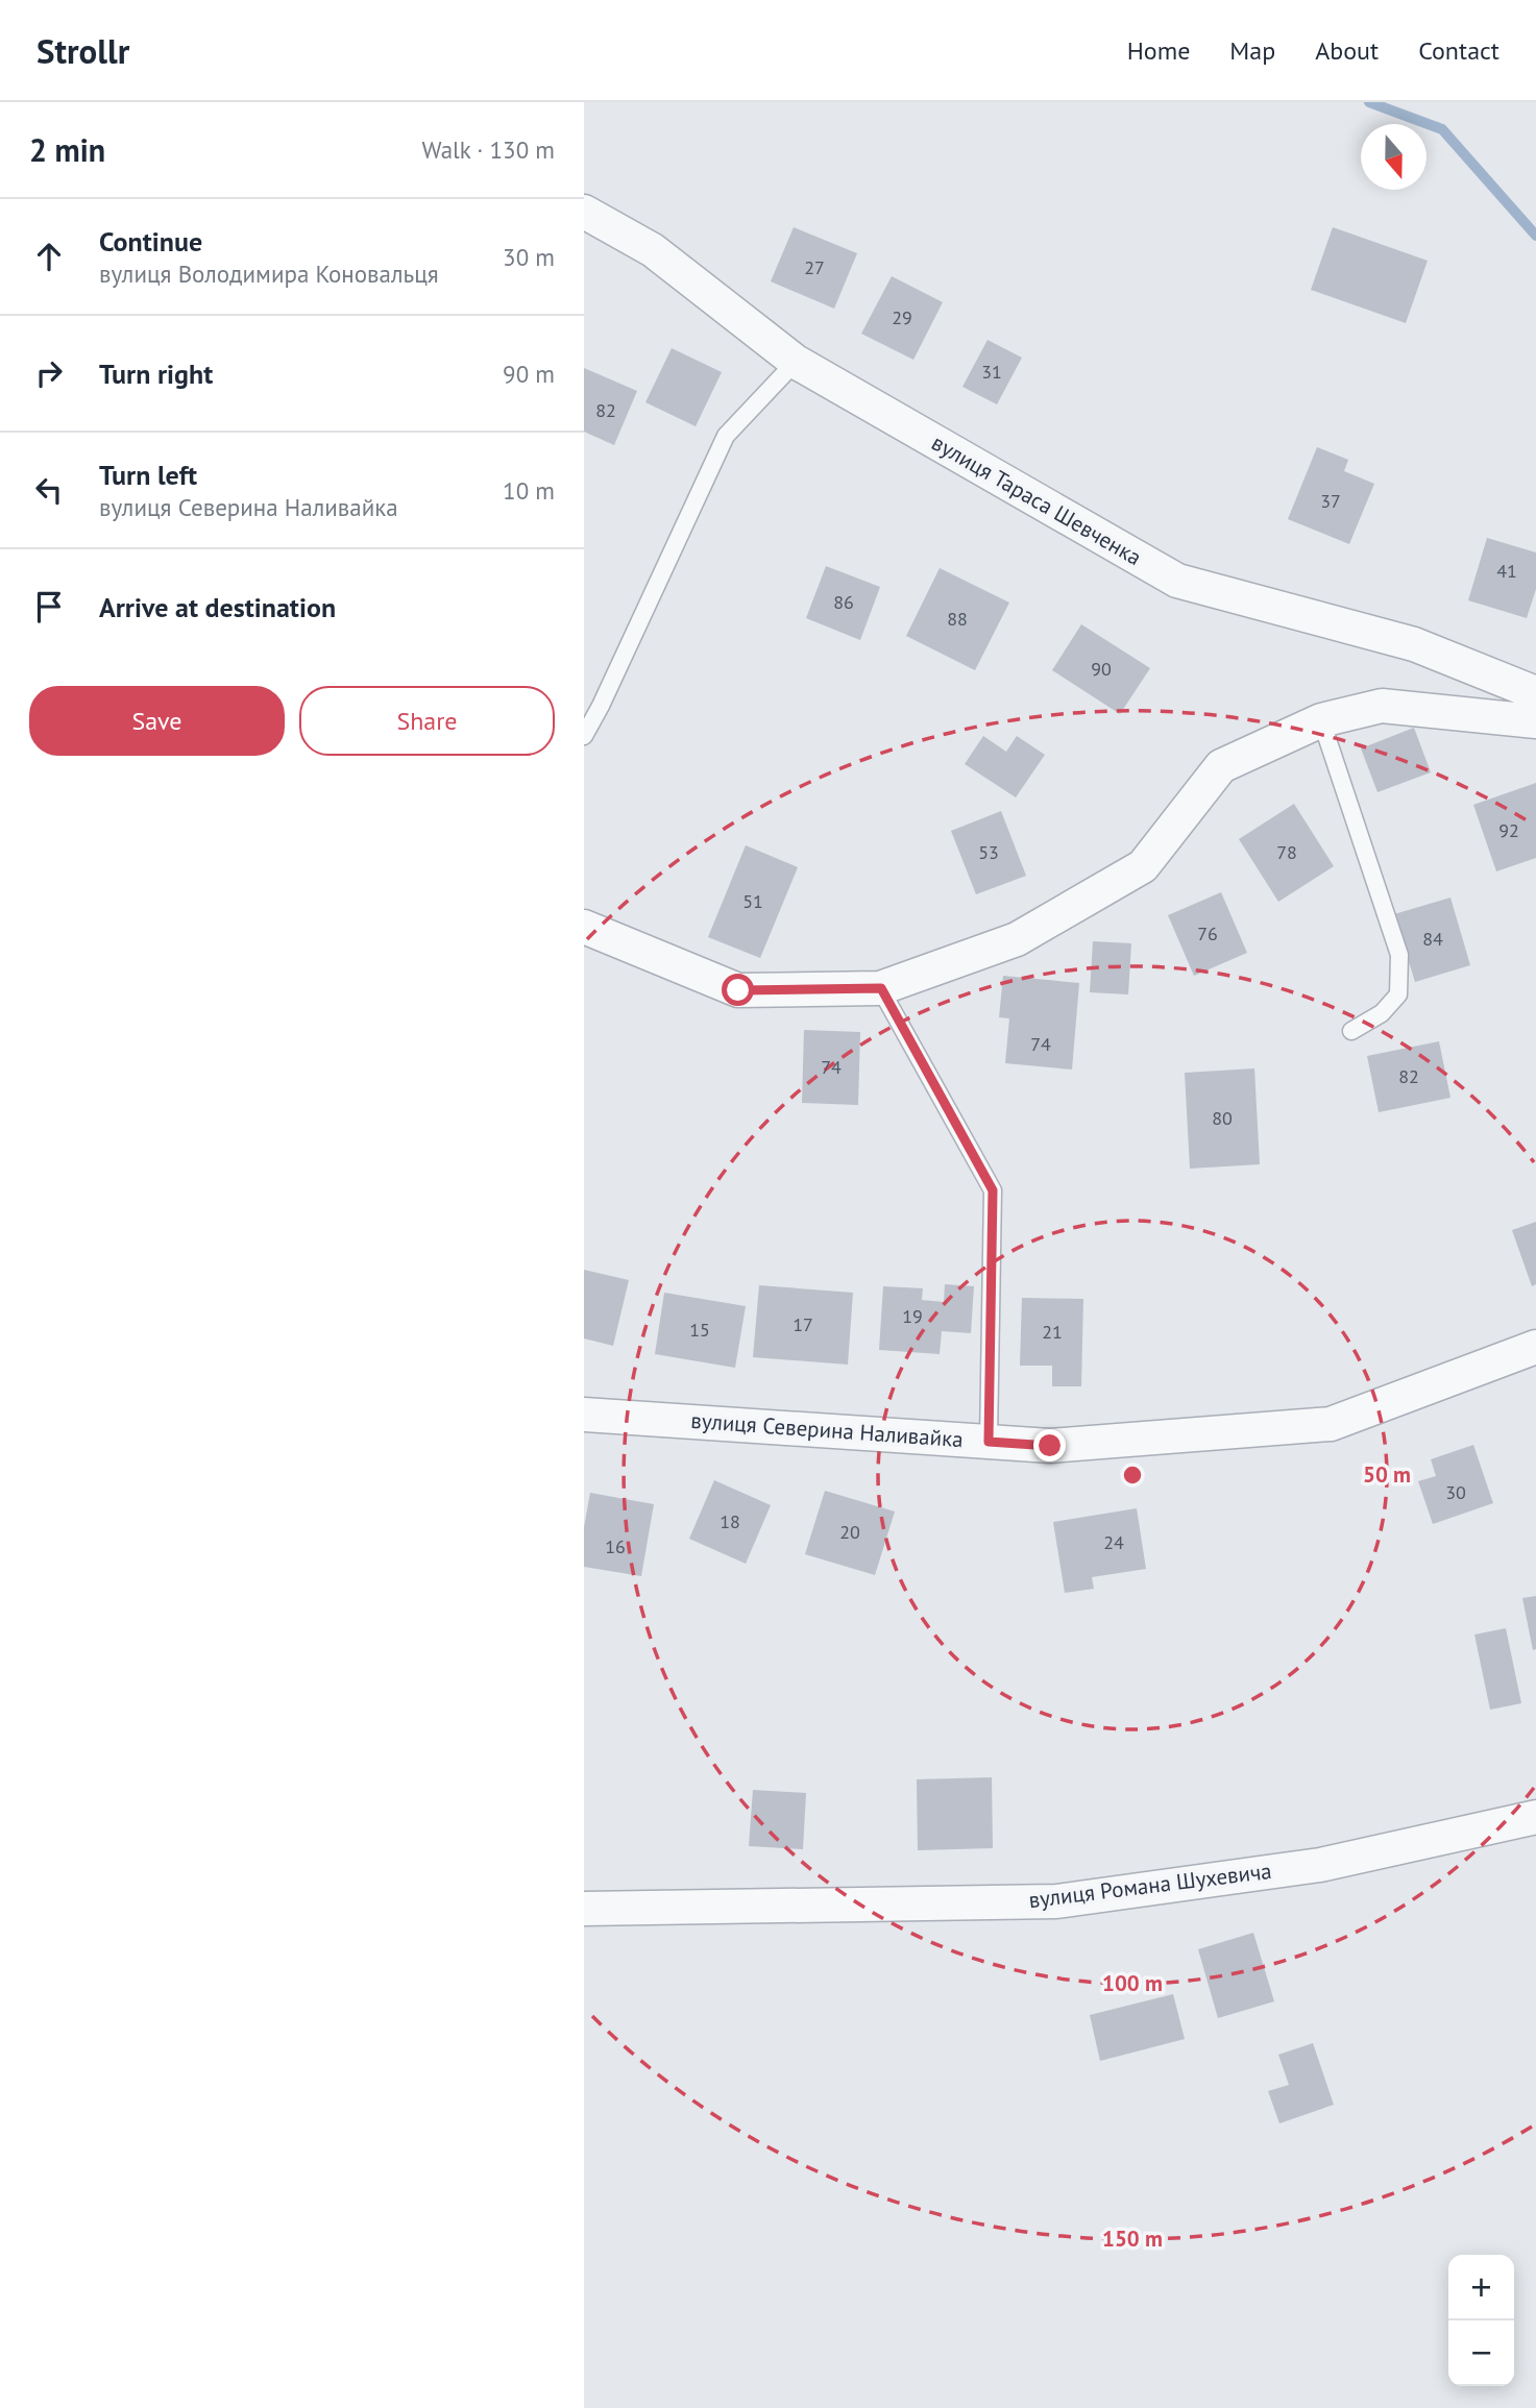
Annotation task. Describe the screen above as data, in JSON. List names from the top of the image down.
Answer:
{
  "streets": {
    "street": ["вулиця Тараса Шевченка", "вулиця Северина Наливайка", "вулиця Романа Шухевича"]
  },
  "house_numbers": [
    "27",
    "29",
    "31",
    "82",
    "37",
    "41",
    "86",
    "88",
    "90",
    "92",
    "53",
    "78",
    "51",
    "76",
    "84",
    "74",
    "74",
    "82",
    "80",
    "19",
    "17",
    "15",
    "21",
    "30",
    "18",
    "20",
    "24",
    "16"
  ],
  "north": "bottom",
  "page": {
    "header": "Strollr",
    "nav": [
      "Home",
      "Map",
      "About",
      "Contact"
    ],
    "heading": ["2 min", "Walk · 130 m"],
    "list": [
      ["Continue", "вулиця Володимира Коновальця", "30 m"],
      ["Turn right", "90 m"],
      ["Turn left", "вулиця Северина Наливайка", "10 m"],
      "Arrive at destination"
    ],
    "buttons": ["Save", "Share"],
    "map_buttons": ["+", "−"]
  },
  "rings": ["50 m", "100 m", "150 m"]
}
